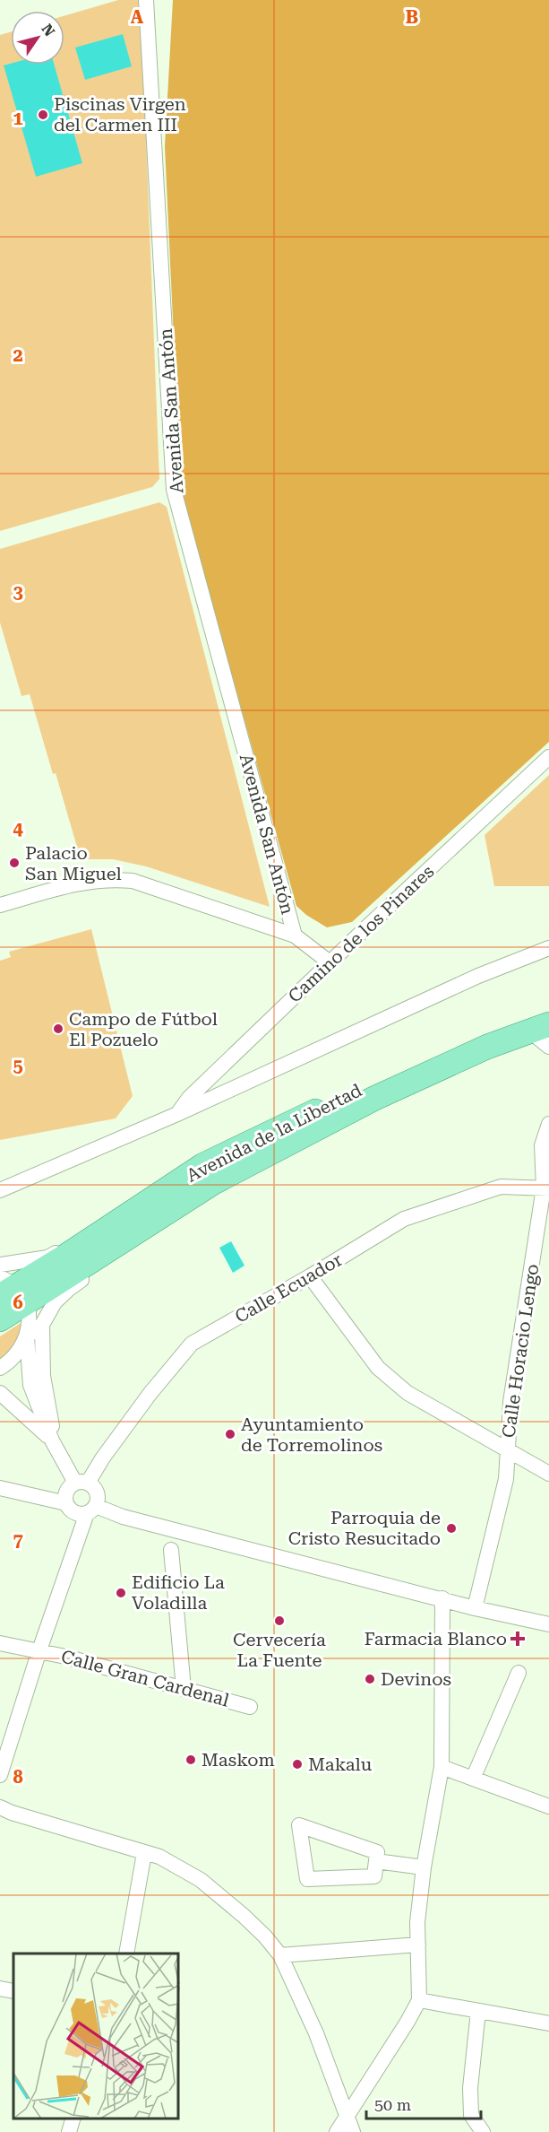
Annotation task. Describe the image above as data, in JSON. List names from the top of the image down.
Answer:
{
  "streets": {
    "main road": ["Avenida de la Libertad"],
    "street": [
      "Avenida San Antón",
      "Camino de los Pinares",
      "Calle Ecuador",
      "Calle Horacio Lengo",
      "Calle Gran Cardenal"
    ]
  },
  "crossings": [
    ["Calle Ecuador", "Calle Horacio Lengo"]
  ],
  "places": {
    "other": [
      "Piscinas Virgen del Carmen III",
      "Palacio San Miguel",
      "Campo de Fútbol El Pozuelo",
      "Ayuntamiento de Torremolinos",
      "Parroquia de Cristo Resucitado",
      "Edificio La Voladilla",
      "Cervecería La Fuente",
      "Devinos",
      "Maskom",
      "Makalu"
    ],
    "health": ["Farmacia Blanco"]
  },
  "scale_bar": "50 m",
  "north": "top right",
  "grid": {
    "columns": ["A", "B"],
    "rows": [
      "1",
      "2",
      "3",
      "4",
      "5",
      "6",
      "7",
      "8"
    ]
  }
}
